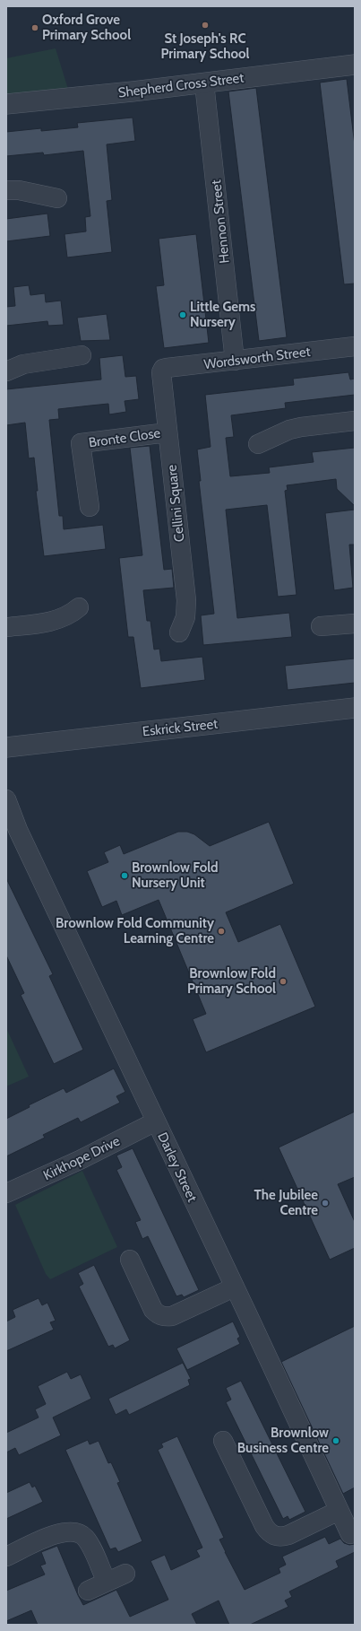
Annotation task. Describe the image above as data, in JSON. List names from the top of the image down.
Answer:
{
  "streets": {
    "street": [
      "Shepherd Cross Street",
      "Hennon Street",
      "Wordsworth Street",
      "Bronte Close",
      "Cellini Square",
      "Eskrick Street",
      "Kirkhope Drive",
      "Darley Street"
    ]
  },
  "crossings": [
    ["Shepherd Cross Street", "Hennon Street"],
    ["Hennon Street", "Wordsworth Street"],
    ["Wordsworth Street", "Cellini Square"],
    ["Bronte Close", "Cellini Square"],
    ["Kirkhope Drive", "Darley Street"]
  ],
  "places": [
    "St Joseph's RC Primary School",
    "Oxford Grove Primary School",
    "Little Gems Nursery",
    "Brownlow Fold Nursery Unit",
    "Brownlow Fold Community Learning Centre",
    "Brownlow Fold Primary School",
    "The Jubilee Centre",
    "Brownlow Business Centre"
  ]
}
